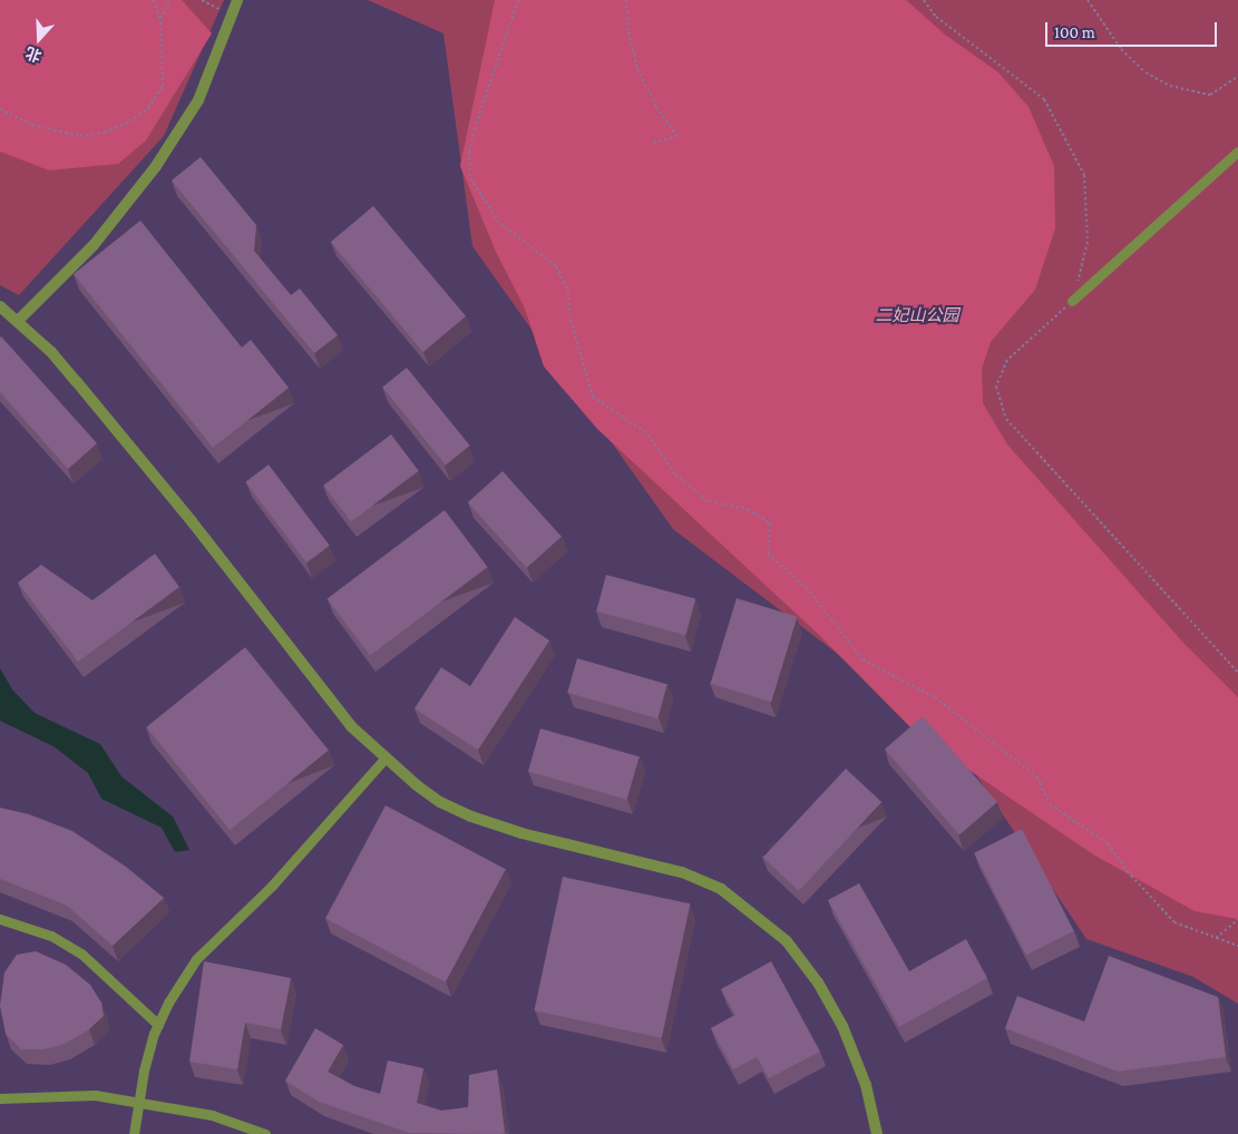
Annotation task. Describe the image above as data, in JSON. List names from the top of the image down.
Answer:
{
  "parks": ["二妃山公园"],
  "scale_bar": "100 m",
  "north": "bottom"
}
